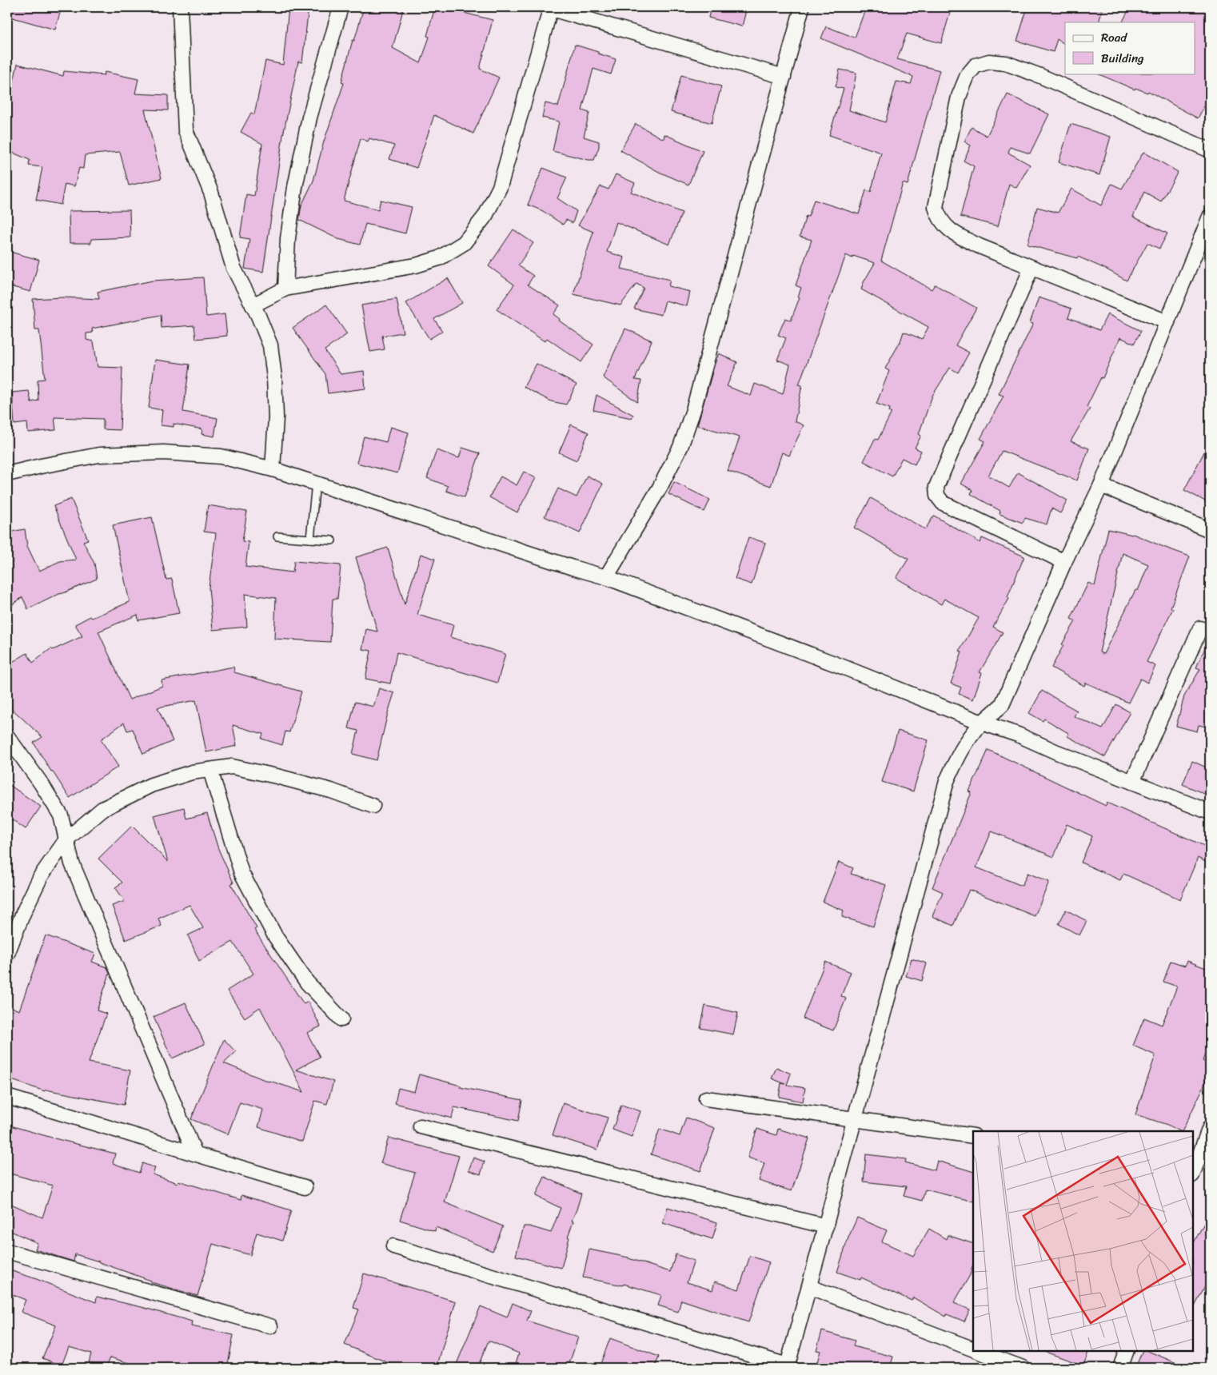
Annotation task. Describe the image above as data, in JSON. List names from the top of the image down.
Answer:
{
  "legend": ["Road", "Building"]
}
